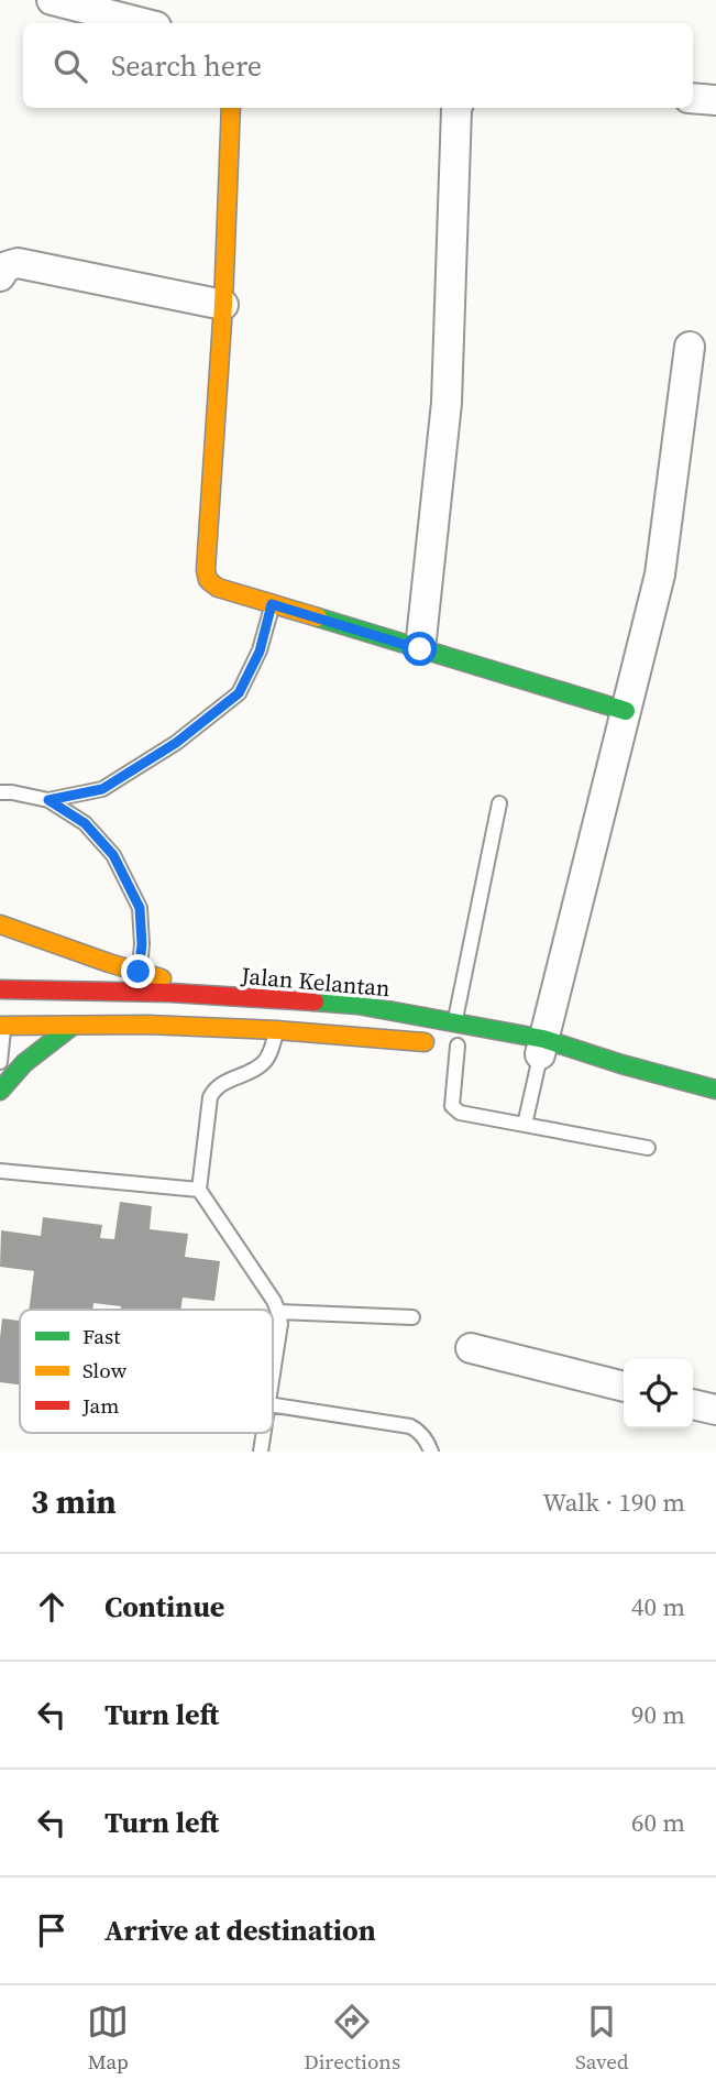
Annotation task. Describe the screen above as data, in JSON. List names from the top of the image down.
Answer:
{
  "streets": {
    "main road": ["Jalan Kelantan"]
  },
  "legend": ["Fast", "Slow", "Jam"],
  "page": {
    "search": "Search here",
    "heading": ["3 min", "Walk · 190 m"],
    "list": [
      ["Continue", "40 m"],
      ["Turn left", "90 m"],
      ["Turn left", "60 m"],
      "Arrive at destination"
    ],
    "nav": ["Map", "Directions", "Saved"]
  }
}
